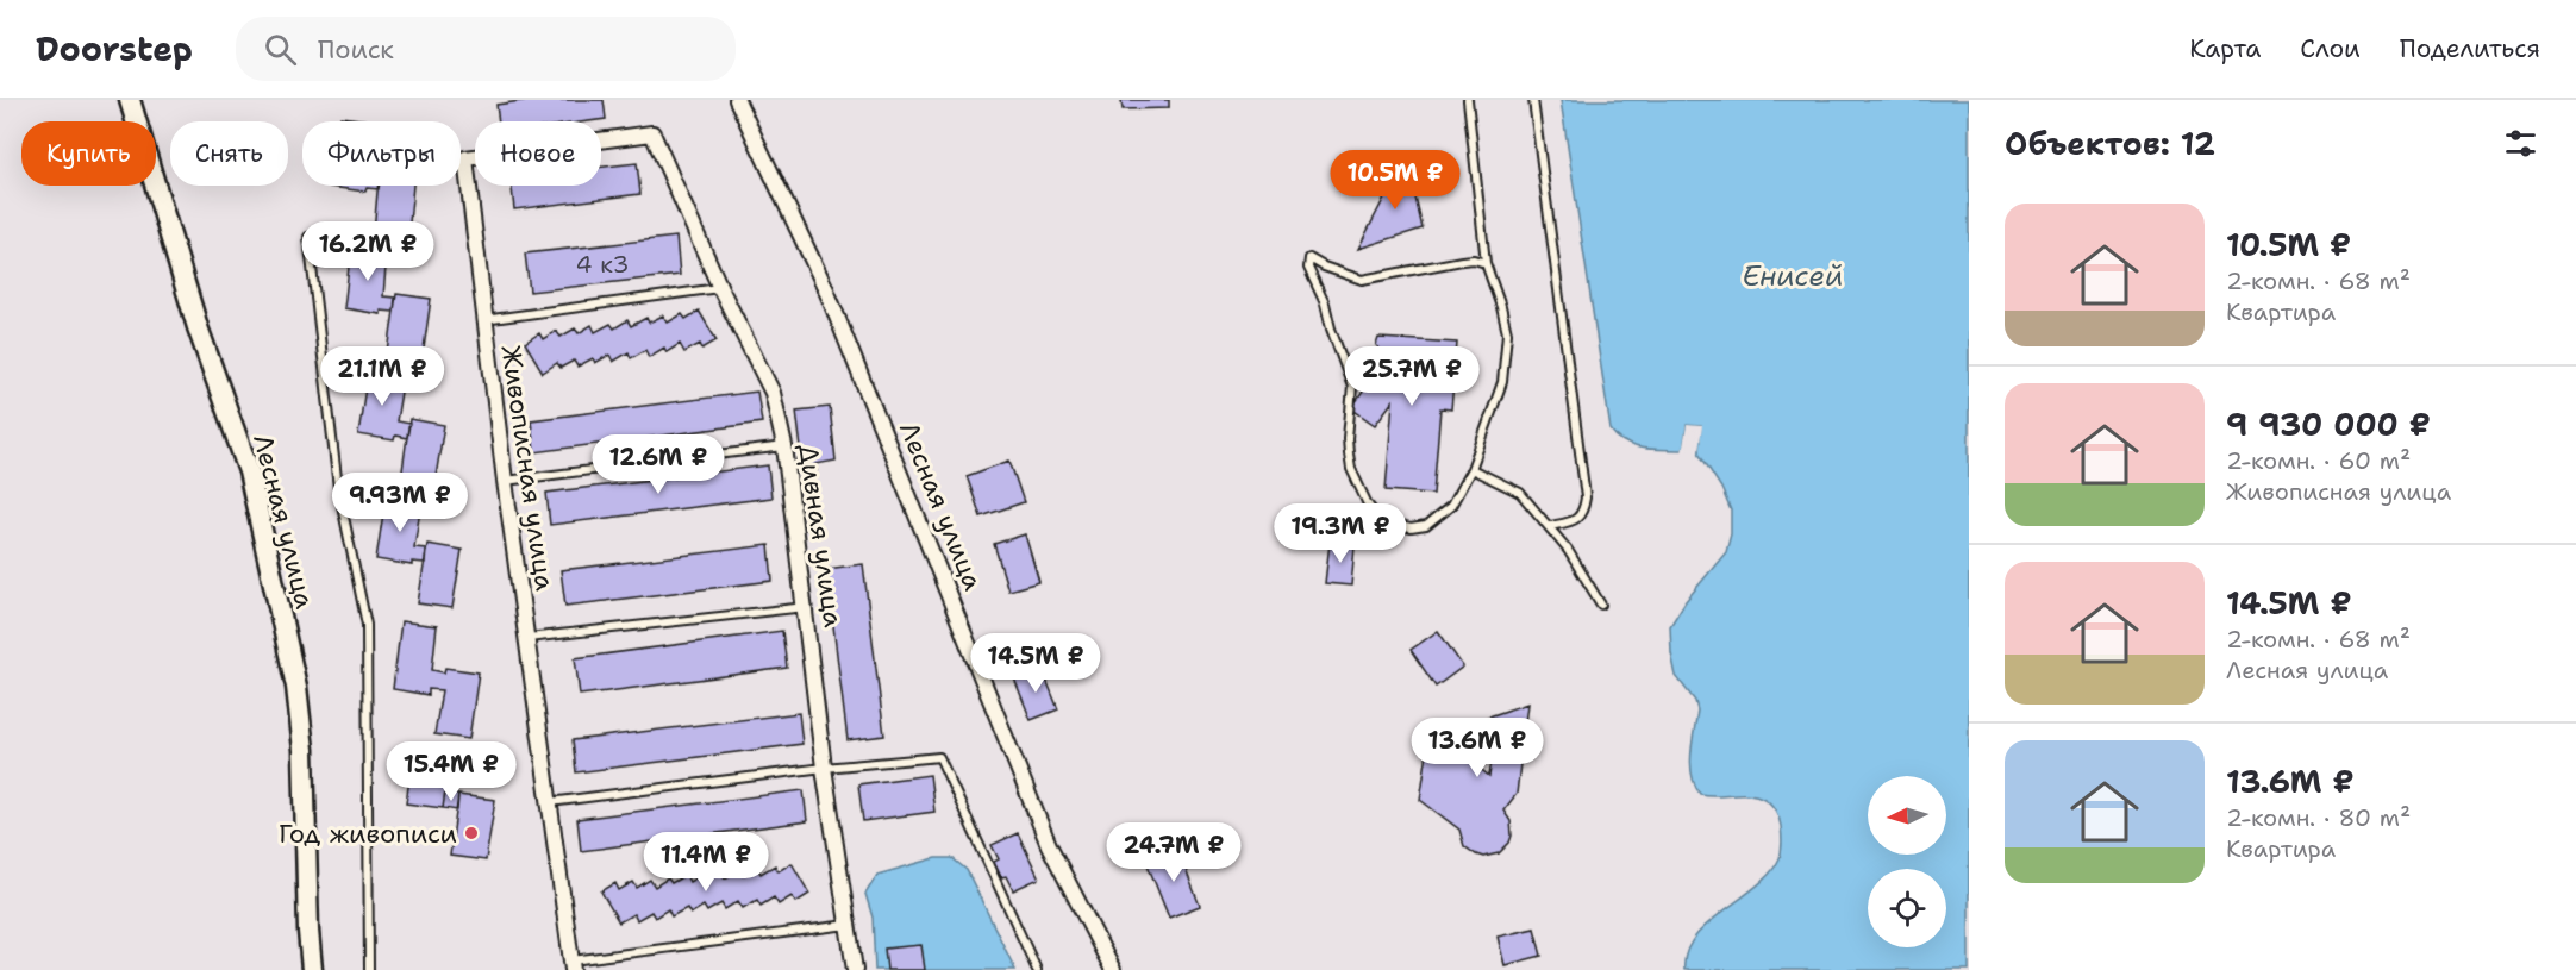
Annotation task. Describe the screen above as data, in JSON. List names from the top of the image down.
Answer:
{
  "streets": {
    "main road": ["Лесная улица"],
    "street": ["Живописная улица", "Дивная улица"]
  },
  "crossings": [
    ["Живописная улица", "Дивная улица"]
  ],
  "water": ["Енисей"],
  "places": ["Год живописи"],
  "house_numbers": ["4 к3"],
  "north": "left",
  "page": {
    "header": "Doorstep",
    "search": "Поиск",
    "nav": ["Карта", "Слои", "Поделиться"],
    "heading": "Объектов: 12",
    "chip": [
      "Купить",
      "Снять",
      "Фильтры",
      "Новое"
    ],
    "price": [
      "10.5M ₽",
      "16.2M ₽",
      "21.1M ₽",
      "25.7M ₽",
      "12.6M ₽",
      "9.93M ₽",
      "19.3M ₽",
      "14.5M ₽",
      "13.6M ₽",
      "15.4M ₽",
      "24.7M ₽",
      "11.4M ₽"
    ],
    "list": [
      {
        "name": "10.5M ₽",
        "note": "2-комн. · 68 m² · Квартира"
      },
      {
        "name": "9 930 000 ₽",
        "note": "2-комн. · 60 m² · Живописная улица"
      },
      {
        "name": "14.5M ₽",
        "note": "2-комн. · 68 m² · Лесная улица"
      },
      {
        "name": "13.6M ₽",
        "note": "2-комн. · 80 m² · Квартира"
      }
    ]
  }
}
